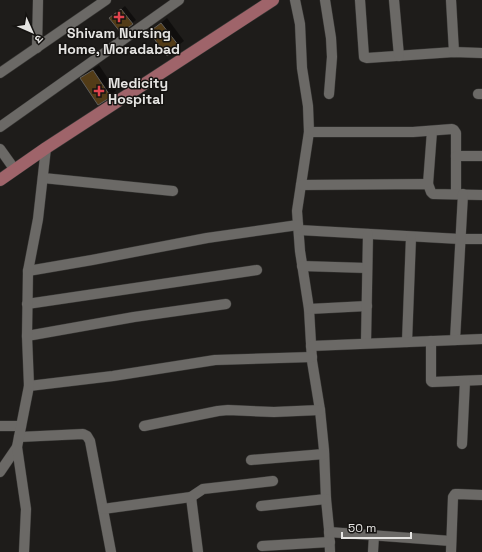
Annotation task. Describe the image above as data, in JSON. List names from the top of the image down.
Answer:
{
  "places": {
    "health": ["Shivam Nursing Home, Moradabad", "Medicity Hospital"]
  },
  "scale_bar": "50 m",
  "north": "bottom right"
}
